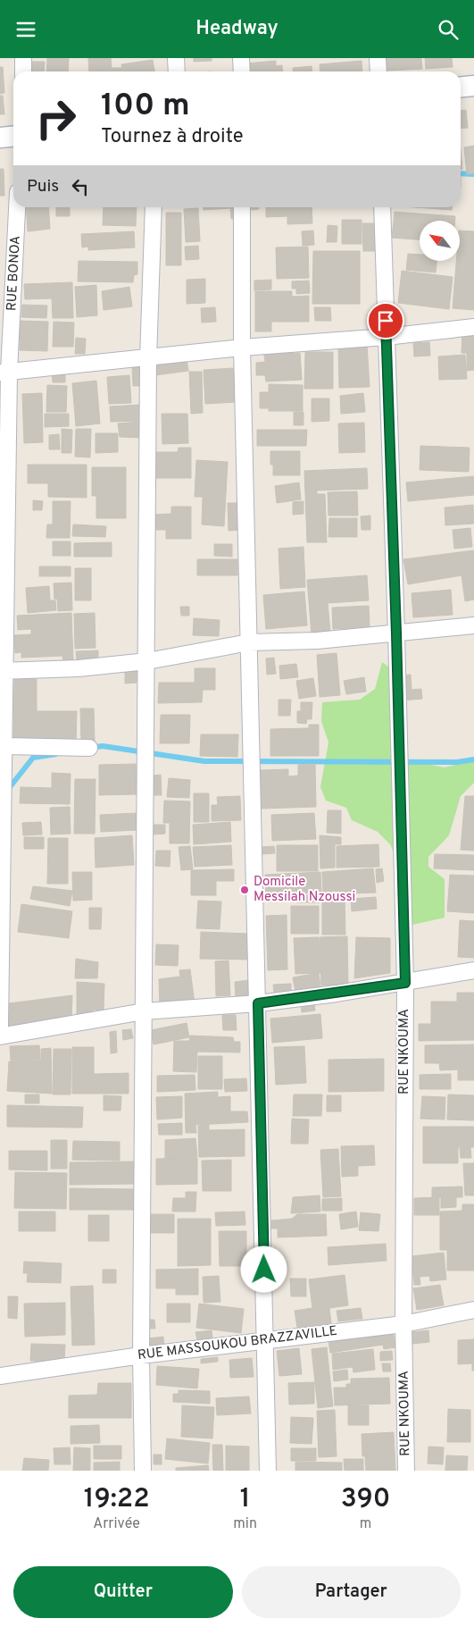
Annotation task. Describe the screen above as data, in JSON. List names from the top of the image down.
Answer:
{
  "streets": {
    "street": ["RUE BONOA", "RUE NKOUMA", "RUE MASSOUKOU BRAZZAVILLE"]
  },
  "crossings": [
    ["RUE NKOUMA", "RUE MASSOUKOU BRAZZAVILLE"]
  ],
  "places": ["Domicile Messilah Nzoussi"],
  "north": "top left",
  "page": {
    "header": "Headway",
    "turn": ["100 m", "Tournez à droite"],
    "then": "Puis",
    "eta": [
      "19:22",
      "Arrivée",
      "1",
      "min",
      "390",
      "m"
    ],
    "buttons": ["Quitter", "Partager"]
  }
}
